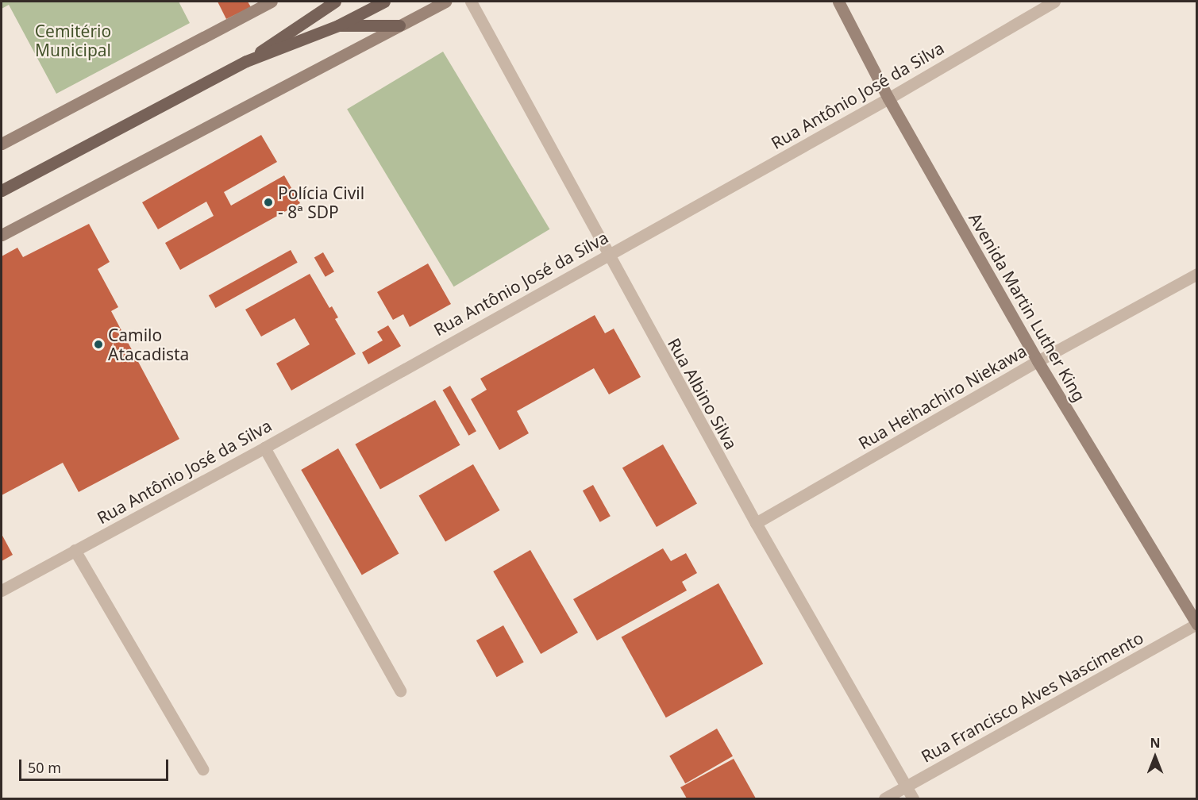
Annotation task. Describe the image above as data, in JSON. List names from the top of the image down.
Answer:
{
  "streets": {
    "street": [
      "Rua Antônio José da Silva",
      "Avenida Martin Luther King",
      "Rua Albino Silva",
      "Rua Heihachiro Niekawa",
      "Rua Francisco Alves Nascimento"
    ]
  },
  "crossings": [
    ["Rua Antônio José da Silva", "Avenida Martin Luther King"],
    ["Rua Antônio José da Silva", "Rua Albino Silva"],
    ["Avenida Martin Luther King", "Rua Heihachiro Niekawa"],
    ["Avenida Martin Luther King", "Rua Francisco Alves Nascimento"],
    ["Rua Albino Silva", "Rua Heihachiro Niekawa"],
    ["Rua Albino Silva", "Rua Francisco Alves Nascimento"]
  ],
  "parks": ["Cemitério Municipal"],
  "places": ["Polícia Civil - 8ª SDP", "Camilo Atacadista"],
  "scale_bar": "50 m",
  "north": "top"
}
